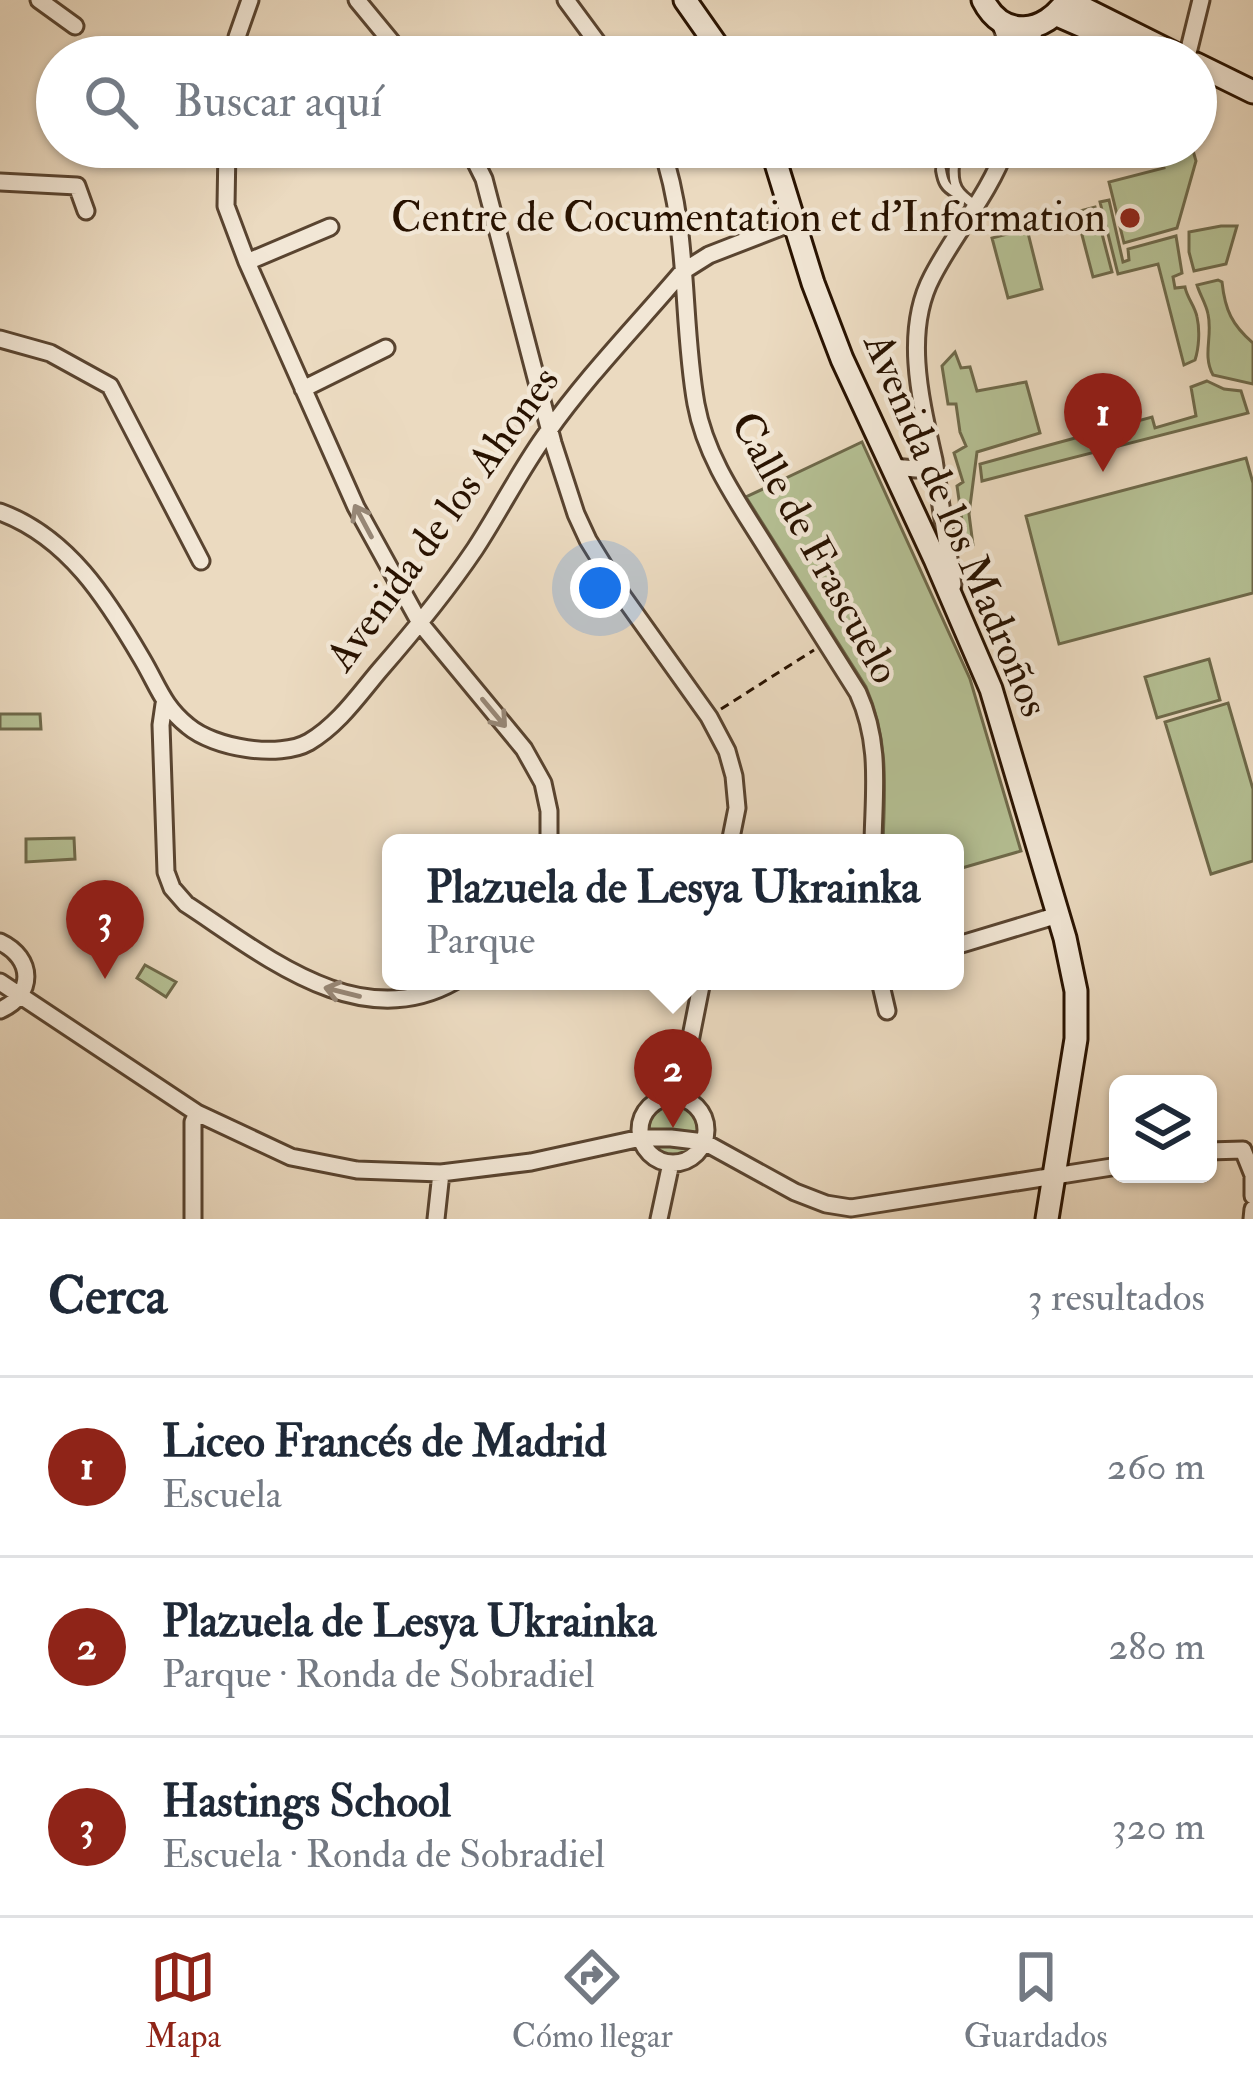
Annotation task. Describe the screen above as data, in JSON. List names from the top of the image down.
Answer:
{
  "streets": {
    "street": ["Avenida de los Ahones", "Avenida de los Madroños", "Calle de Frascuelo"]
  },
  "crossings": [
    ["Avenida de los Ahones", "Avenida de los Madroños"],
    ["Avenida de los Ahones", "Calle de Frascuelo"]
  ],
  "places": ["Centre de Cocumentation et d'Information"],
  "page": {
    "search": "Buscar aquí",
    "pins": ["1", "3", "2"],
    "popup": ["Plazuela de Lesya Ukrainka", "Parque"],
    "heading": ["Cerca", "3 resultados"],
    "list": [
      {
        "mark": "1",
        "name": "Liceo Francés de Madrid",
        "note": "Escuela",
        "value": "260 m"
      },
      {
        "mark": "2",
        "name": "Plazuela de Lesya Ukrainka",
        "note": "Parque · Ronda de Sobradiel",
        "value": "280 m"
      },
      {
        "mark": "3",
        "name": "Hastings School",
        "note": "Escuela · Ronda de Sobradiel",
        "value": "320 m"
      }
    ],
    "nav": ["Mapa", "Cómo llegar", "Guardados"]
  }
}
